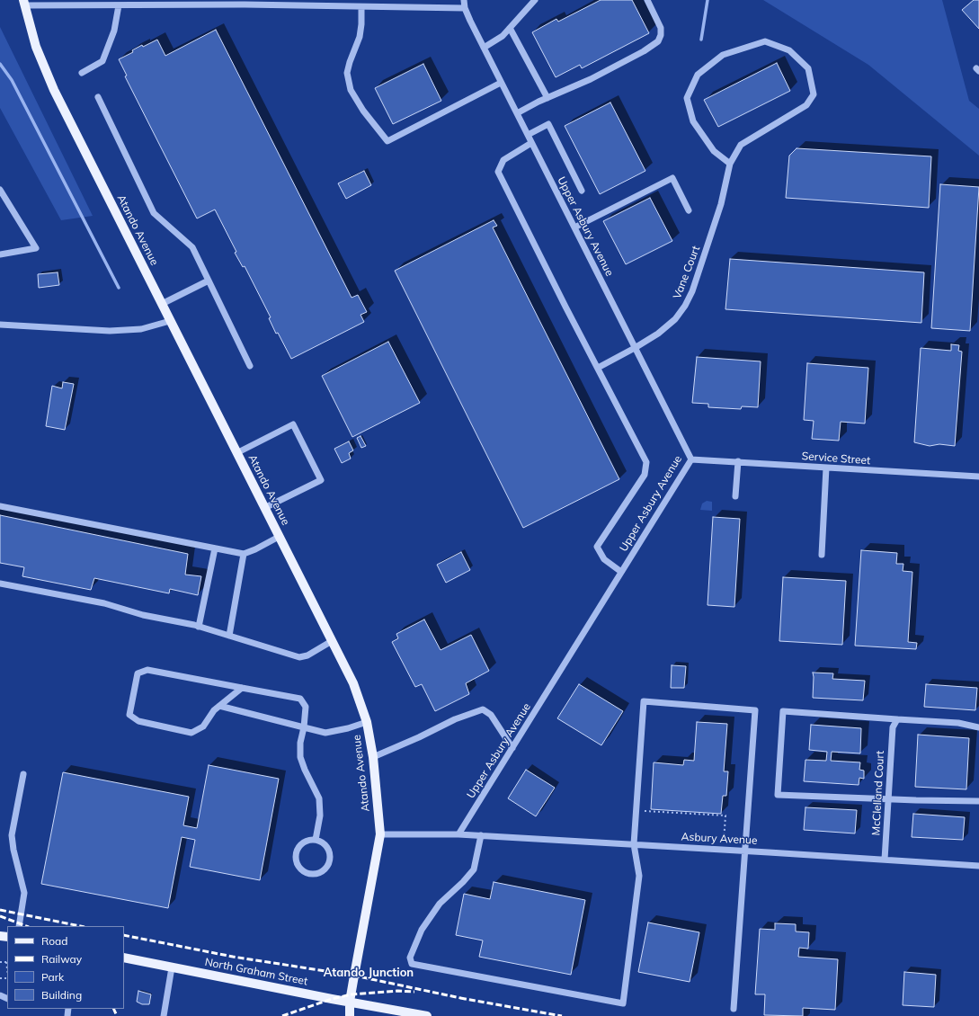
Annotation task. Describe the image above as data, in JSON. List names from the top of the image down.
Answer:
{
  "streets": {
    "main road": ["Atando Avenue", "North Graham Street"],
    "street": [
      "Upper Asbury Avenue",
      "Vane Court",
      "Service Street",
      "McClelland Court",
      "Asbury Avenue"
    ]
  },
  "crossings": [
    ["Upper Asbury Avenue", "Vane Court"],
    ["Upper Asbury Avenue", "Service Street"],
    ["Upper Asbury Avenue", "Asbury Avenue"],
    ["Atando Avenue", "North Graham Street"],
    ["McClelland Court", "Asbury Avenue"]
  ],
  "districts": ["Atando Junction"],
  "legend": [
    "Road",
    "Railway",
    "Park",
    "Building"
  ]
}
